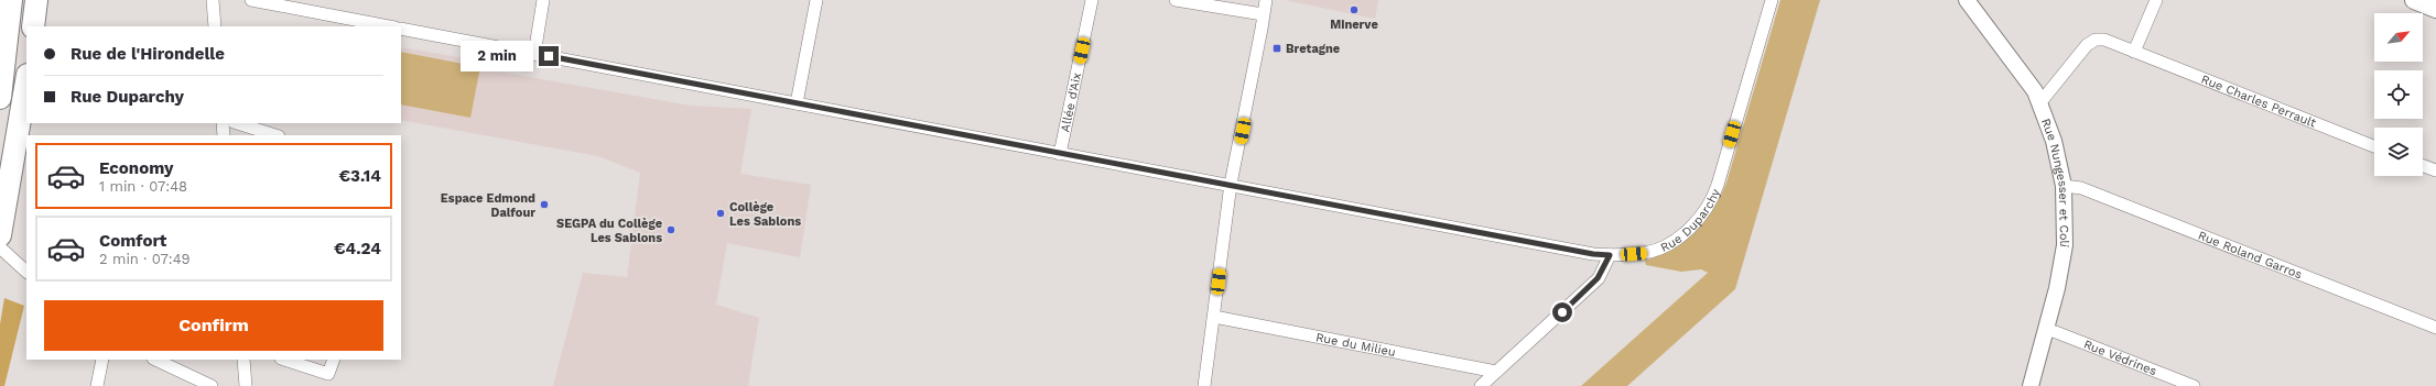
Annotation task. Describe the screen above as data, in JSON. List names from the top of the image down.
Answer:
{
  "streets": {
    "street": [
      "Rue Charles Perrault",
      "Allée d'Aix",
      "Rue Nungesser et Coli",
      "Rue Duparchy",
      "Rue Roland Garros",
      "Rue du Milieu",
      "Rue Védrines"
    ]
  },
  "crossings": [
    ["Rue Charles Perrault", "Rue Nungesser et Coli"],
    ["Allée d'Aix", "Rue Duparchy"],
    ["Rue Nungesser et Coli", "Rue Roland Garros"],
    ["Rue Nungesser et Coli", "Rue Védrines"]
  ],
  "places": {
    "other": [
      "Minerve",
      "Espace Edmond Dalfour",
      "Collège Les Sablons",
      "SEGPA du Collège Les Sablons"
    ],
    "transit": ["Bretagne"]
  },
  "north": "top right",
  "page": {
    "banner": ["Rue de l'Hirondelle", "Rue Duparchy"],
    "bubble": "2 min",
    "list": [
      {
        "name": "Economy",
        "note": "1 min · 07:48",
        "value": "€3.14"
      },
      {
        "name": "Comfort",
        "note": "2 min · 07:49",
        "value": "€4.24"
      }
    ],
    "buttons": "Confirm"
  }
}
